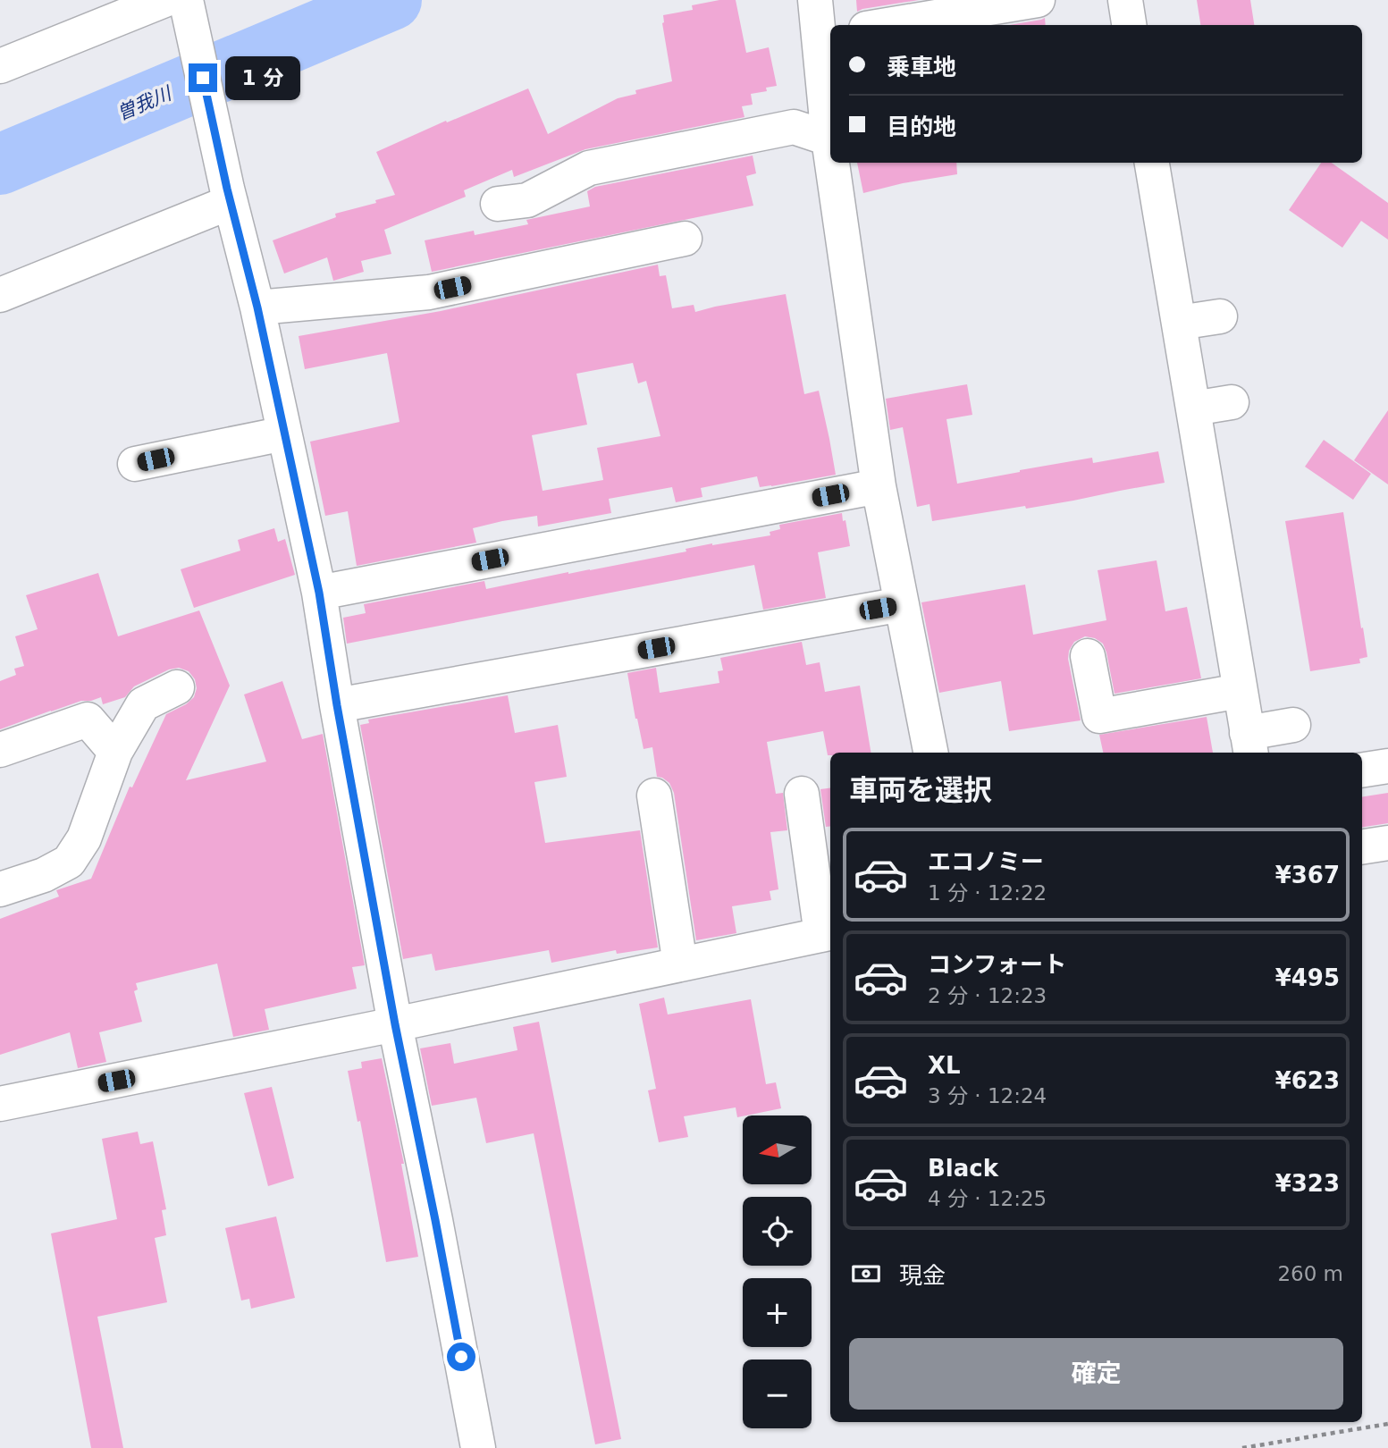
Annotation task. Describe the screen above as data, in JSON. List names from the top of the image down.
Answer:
{
  "water": ["曽我川"],
  "north": "left",
  "page": {
    "banner": ["乗車地", "目的地"],
    "bubble": "1 分",
    "heading": "車両を選択",
    "list": [
      {
        "name": "エコノミー",
        "note": "1 分 · 12:22",
        "value": "¥367"
      },
      {
        "name": "コンフォート",
        "note": "2 分 · 12:23",
        "value": "¥495"
      },
      {
        "name": "XL",
        "note": "3 分 · 12:24",
        "value": "¥623"
      },
      {
        "name": "Black",
        "note": "4 分 · 12:25",
        "value": "¥323"
      }
    ],
    "map_buttons": ["+", "−"],
    "pay": ["現金", "260 m"],
    "buttons": "確定"
  }
}
